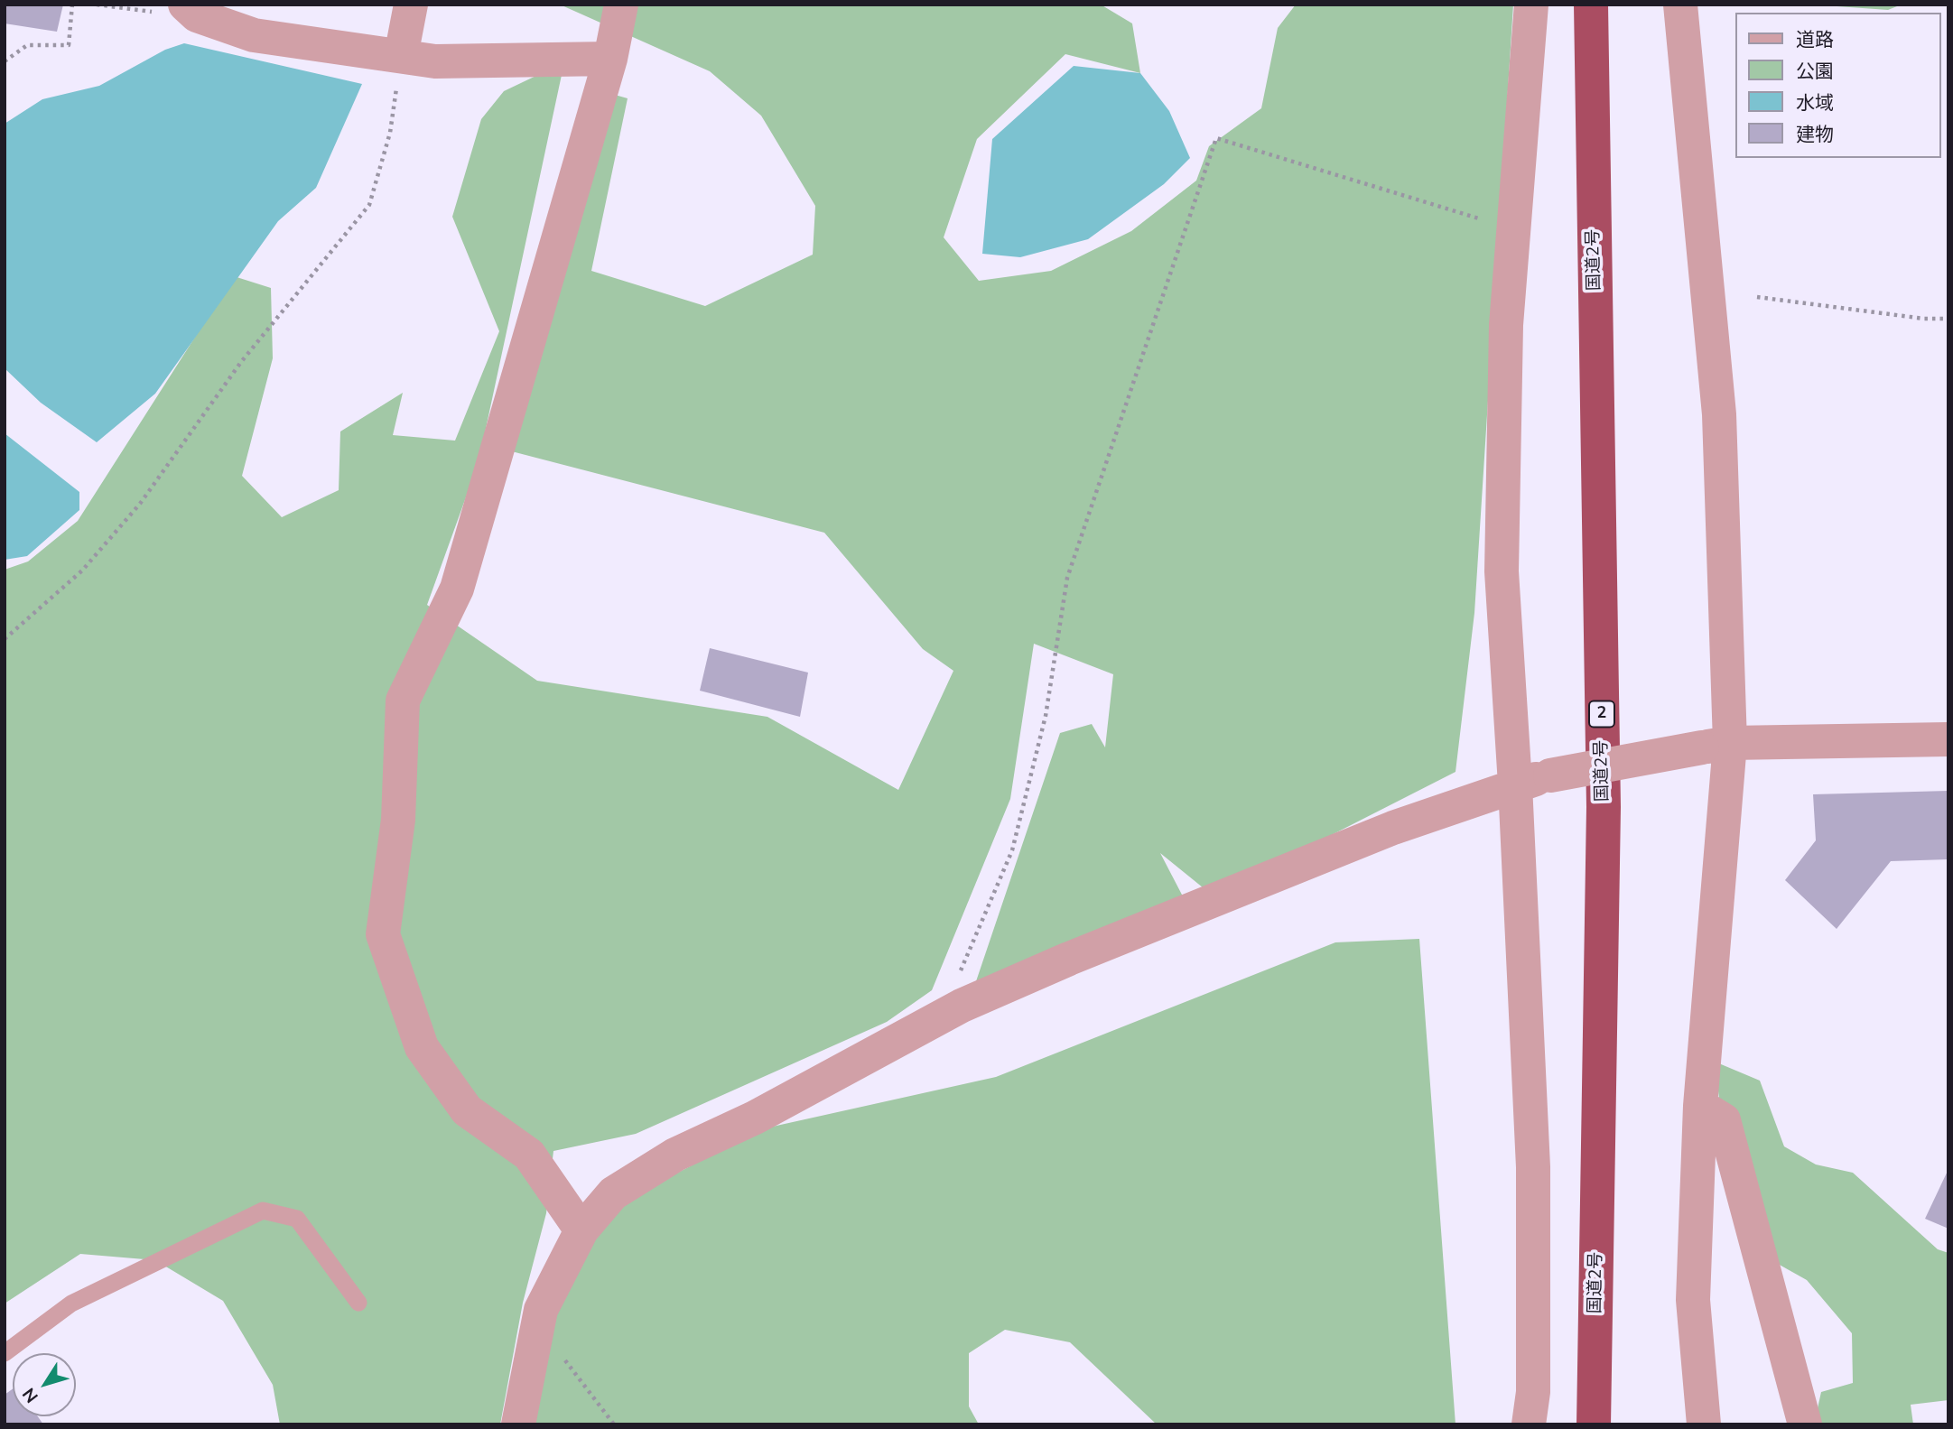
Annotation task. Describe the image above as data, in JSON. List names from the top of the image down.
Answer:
{
  "streets": {
    "highway": ["国道2号", "2"]
  },
  "legend": [
    "道路",
    "公園",
    "水域",
    "建物"
  ],
  "north": "bottom left"
}
